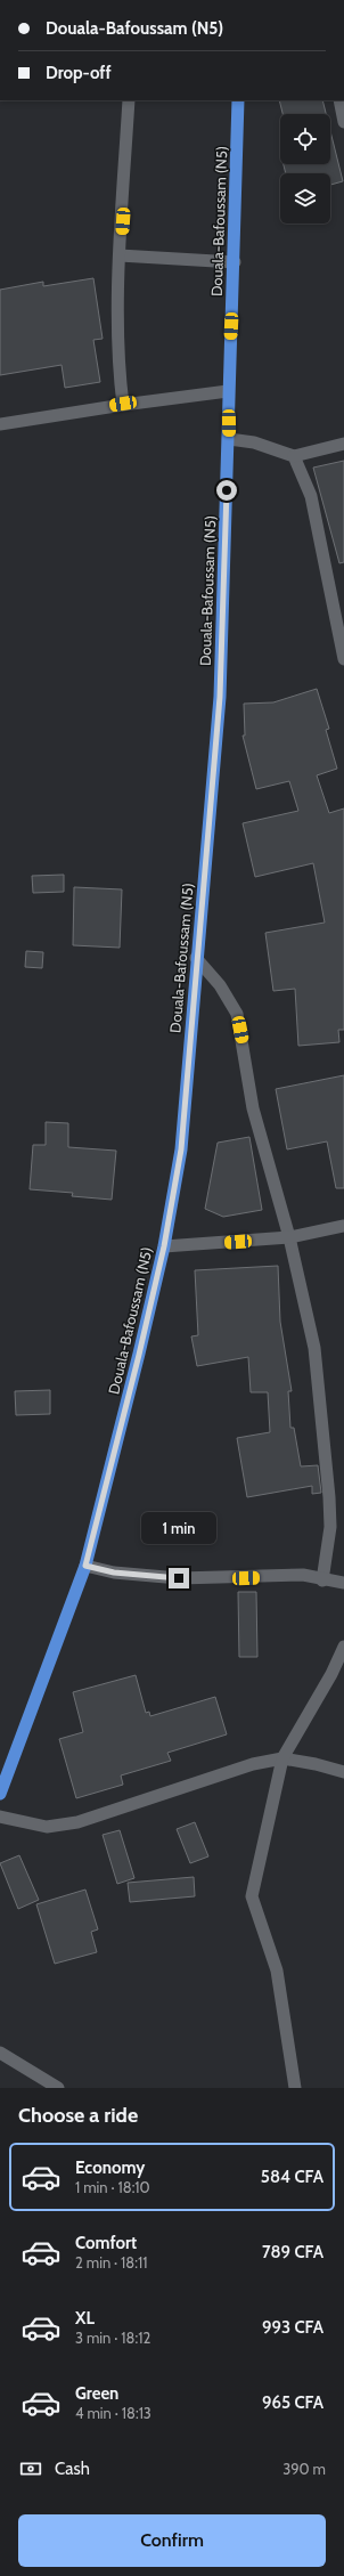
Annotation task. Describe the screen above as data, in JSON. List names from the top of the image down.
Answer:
{
  "streets": {
    "highway": ["Douala-Bafoussam (N5)"]
  },
  "page": {
    "banner": ["Douala-Bafoussam (N5)", "Drop-off"],
    "bubble": "1 min",
    "heading": "Choose a ride",
    "list": [
      {
        "name": "Economy",
        "note": "1 min · 18:10",
        "value": "584 CFA"
      },
      {
        "name": "Comfort",
        "note": "2 min · 18:11",
        "value": "789 CFA"
      },
      {
        "name": "XL",
        "note": "3 min · 18:12",
        "value": "993 CFA"
      },
      {
        "name": "Green",
        "note": "4 min · 18:13",
        "value": "965 CFA"
      }
    ],
    "pay": ["Cash", "390 m"],
    "buttons": "Confirm"
  }
}
